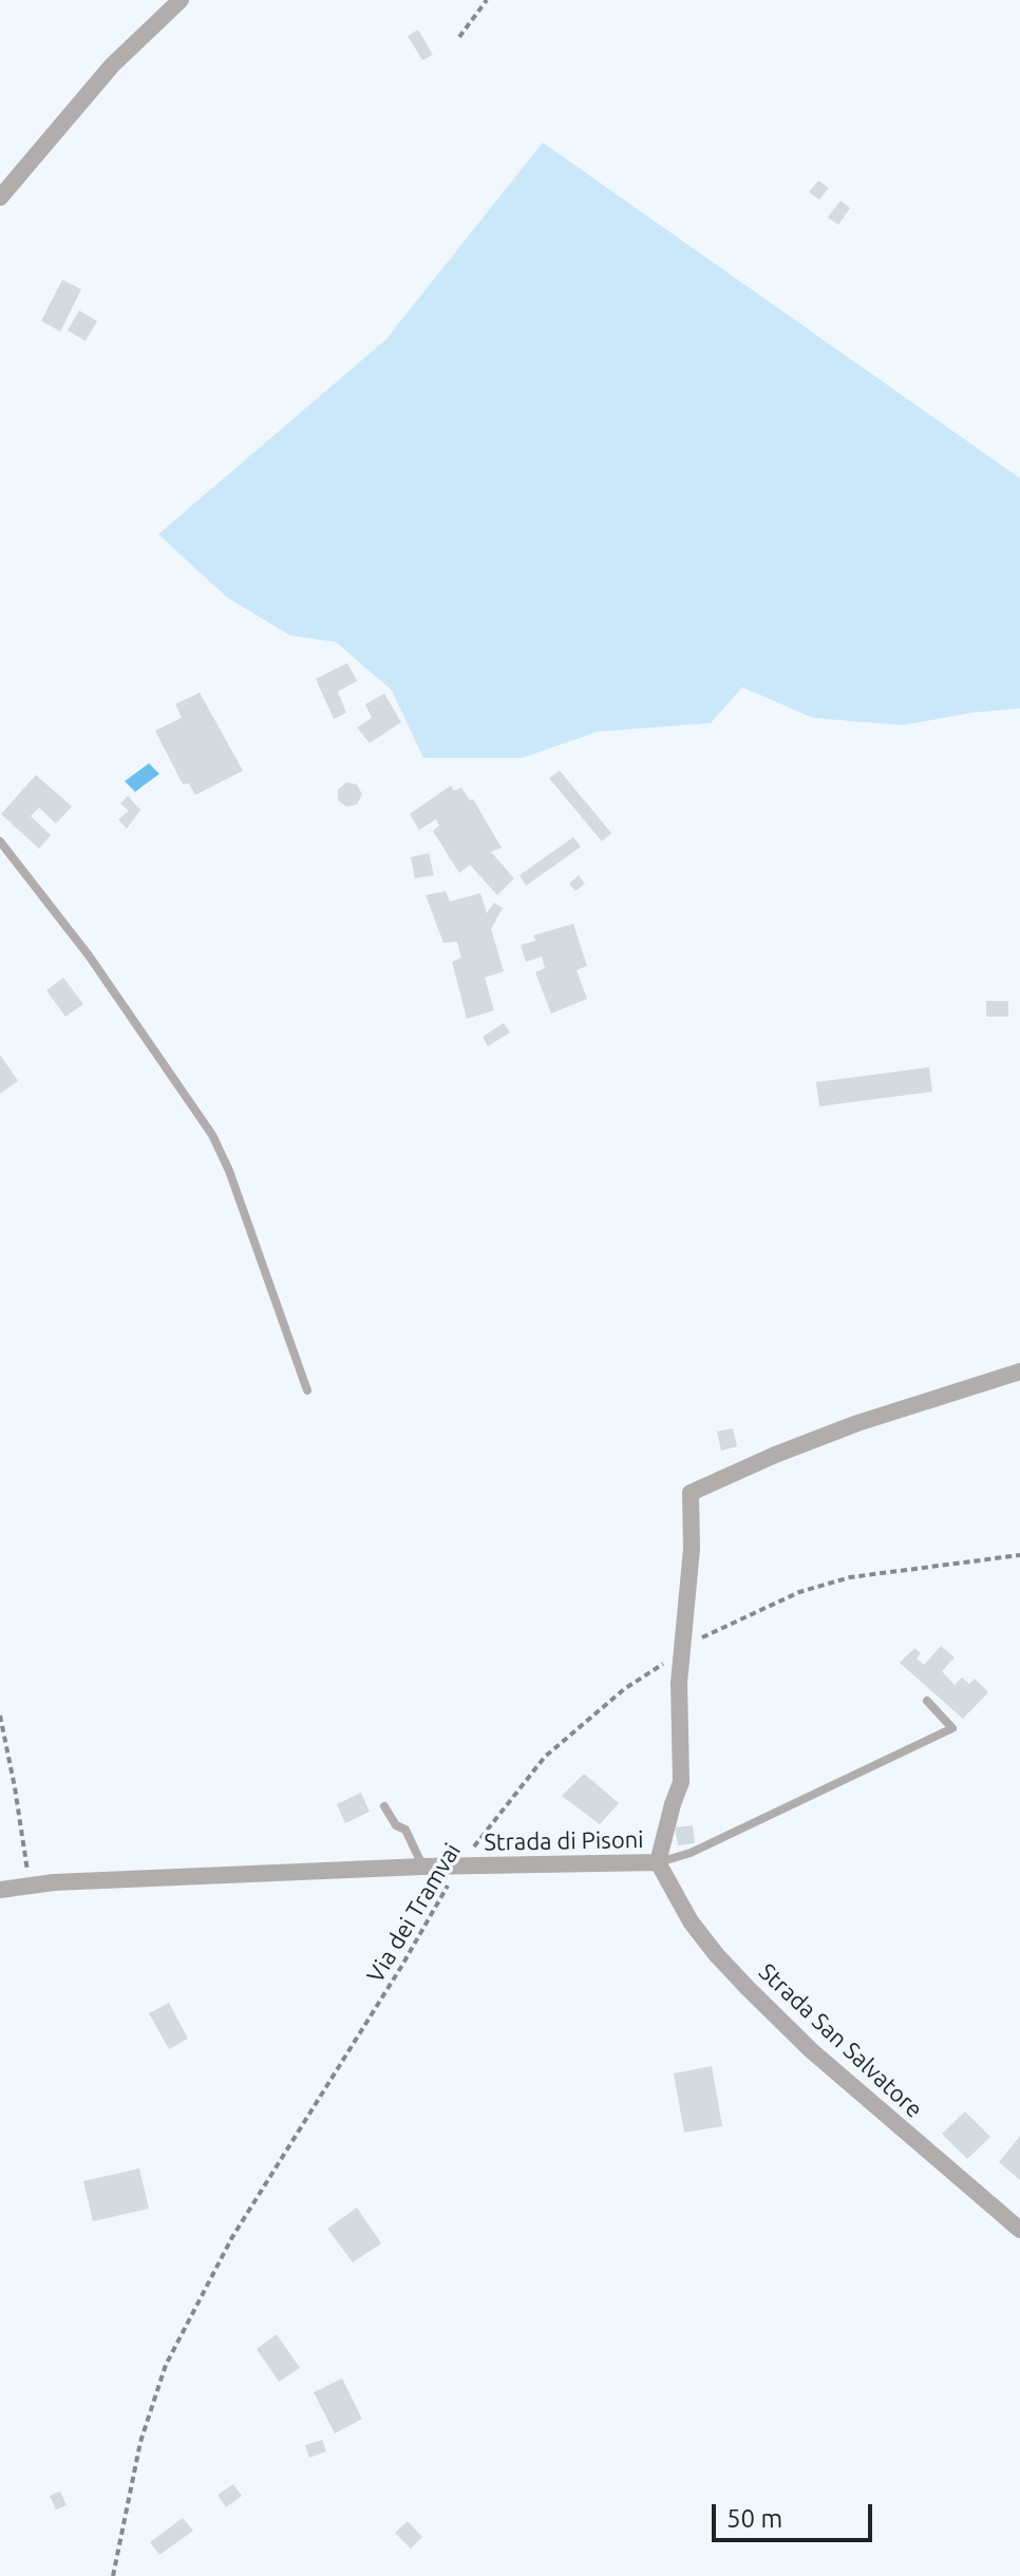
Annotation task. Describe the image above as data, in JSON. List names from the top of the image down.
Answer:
{
  "streets": {
    "street": ["Strada di Pisoni", "Strada San Salvatore"],
    "path": ["Via dei Tramvai"]
  },
  "crossings": [
    ["Strada di Pisoni", "Via dei Tramvai"],
    ["Strada di Pisoni", "Strada San Salvatore"]
  ],
  "scale_bar": "50 m"
}
